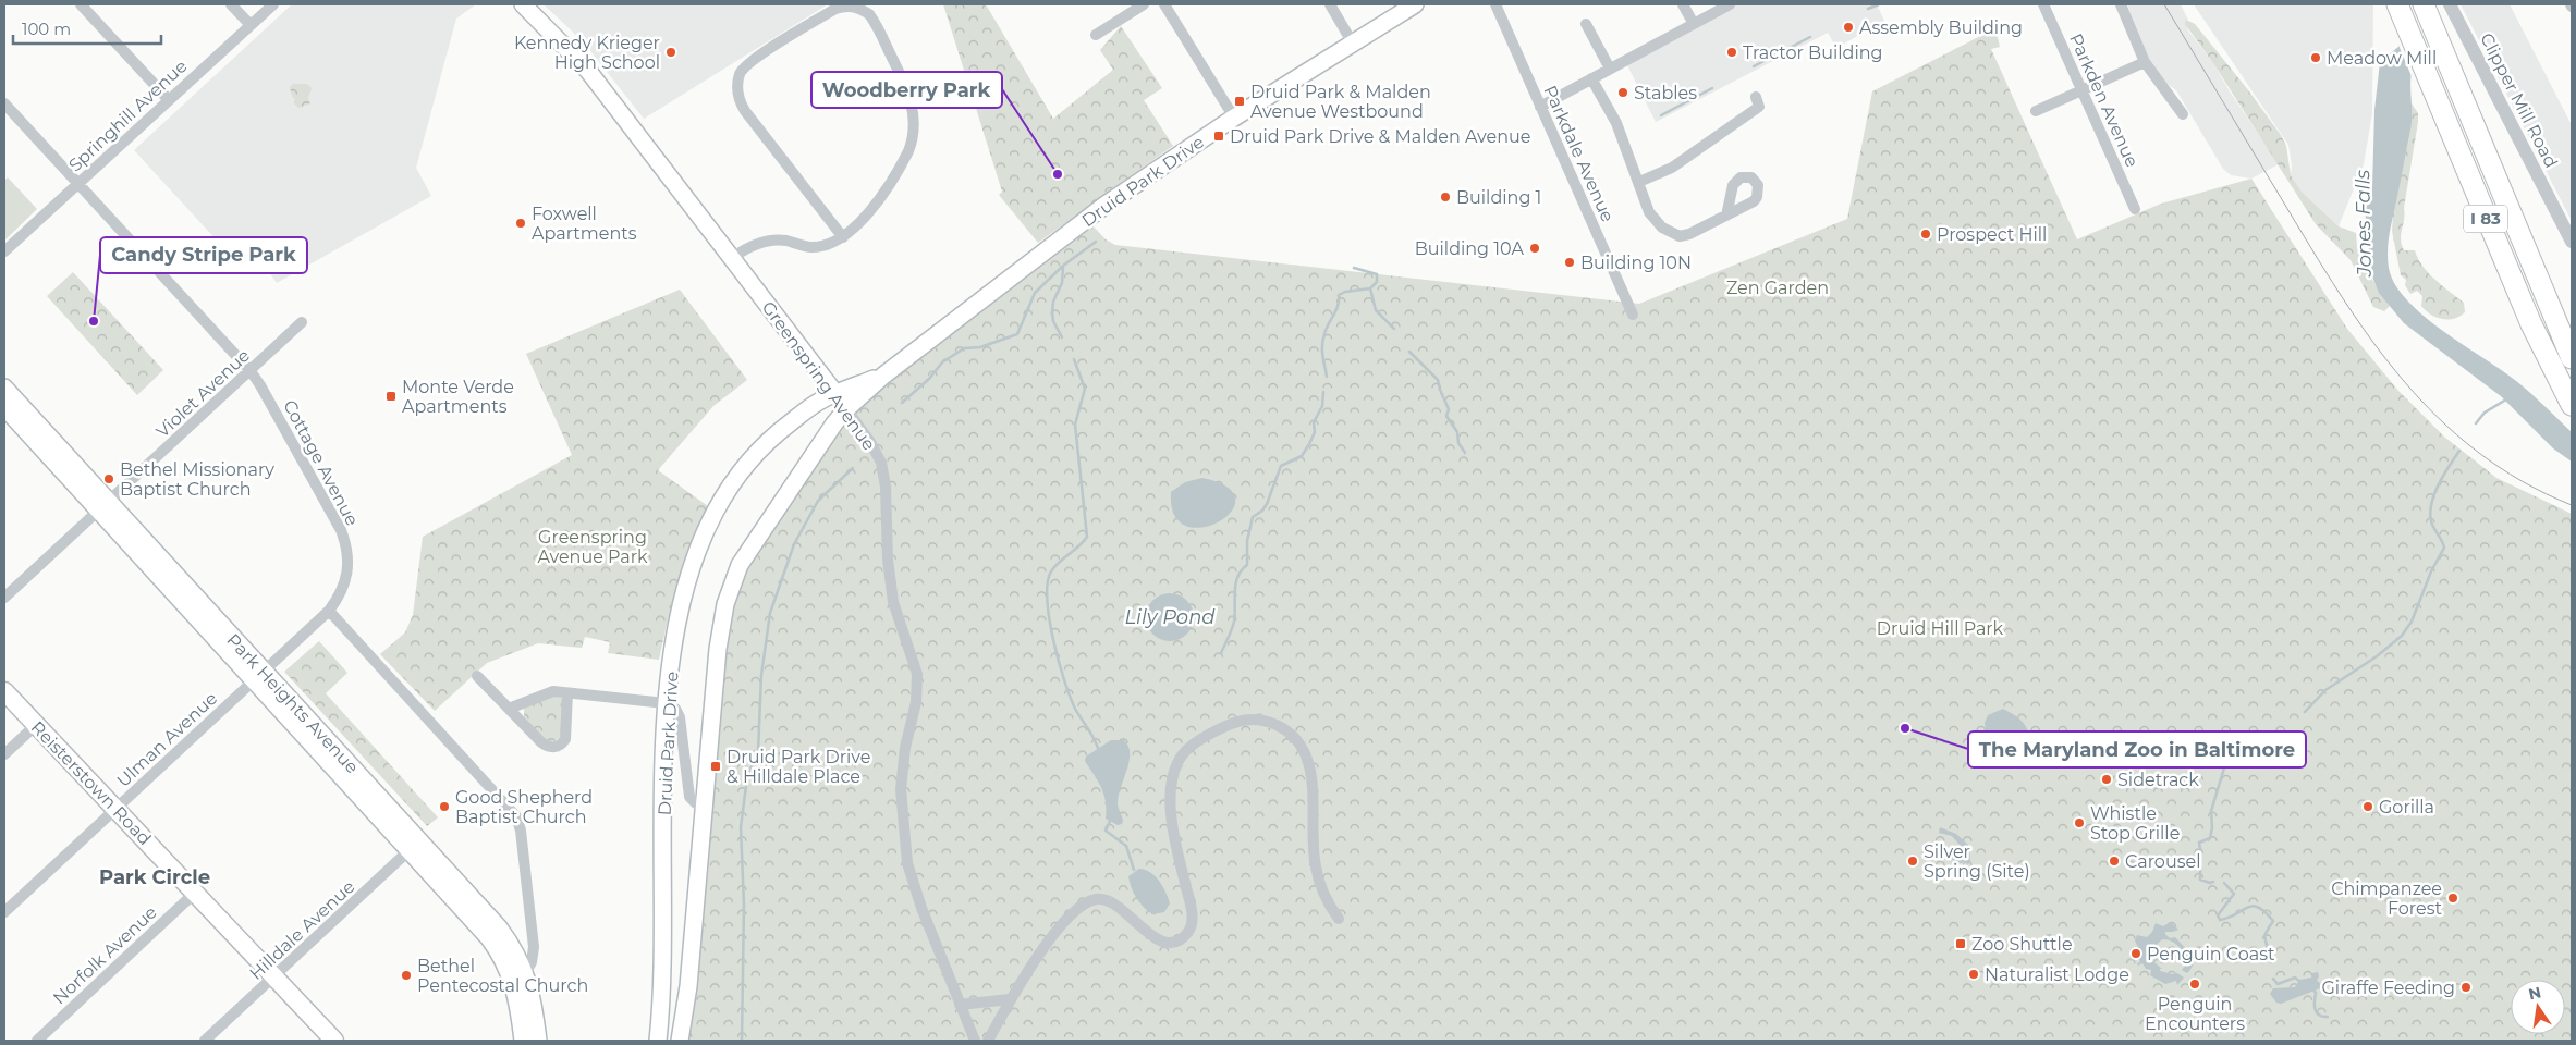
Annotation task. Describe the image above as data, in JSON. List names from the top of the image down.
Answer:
{
  "streets": {
    "highway": ["I 83"],
    "main road": [
      "Druid Park Drive",
      "Greenspring Avenue",
      "Park Heights Avenue",
      "Reisterstown Road"
    ],
    "street": [
      "Parkden Avenue",
      "Clipper Mill Road",
      "Springhill Avenue",
      "Parkdale Avenue",
      "Violet Avenue",
      "Cottage Avenue",
      "Ulman Avenue",
      "Hilldale Avenue",
      "Norfolk Avenue"
    ]
  },
  "crossings": [
    ["Springhill Avenue", "Cottage Avenue"],
    ["Druid Park Drive", "Greenspring Avenue"],
    ["Violet Avenue", "Cottage Avenue"],
    ["Violet Avenue", "Park Heights Avenue"],
    ["Cottage Avenue", "Ulman Avenue"],
    ["Park Heights Avenue", "Ulman Avenue"],
    ["Park Heights Avenue", "Hilldale Avenue"],
    ["Ulman Avenue", "Reisterstown Road"],
    ["Reisterstown Road", "Hilldale Avenue"],
    ["Reisterstown Road", "Norfolk Avenue"]
  ],
  "districts": ["Park Circle"],
  "water": ["Jones Falls", "Lily Pond"],
  "parks": ["Zen Garden", "Greenspring Avenue Park", "Druid Hill Park"],
  "places": {
    "other": [
      "Assembly Building",
      "Kennedy Krieger High School",
      "Tractor Building",
      "Meadow Mill",
      "Stables",
      "Woodberry Park",
      "Building 1",
      "Foxwell Apartments",
      "Prospect Hill",
      "Building 10A",
      "Building 10N",
      "Candy Stripe Park",
      "Bethel Missionary Baptist Church",
      "The Maryland Zoo in Baltimore",
      "Sidetrack",
      "Good Shepherd Baptist Church",
      "Gorilla",
      "Whistle Stop Grille",
      "Silver Spring (Site)",
      "Carousel",
      "Chimpanzee Forest",
      "Penguin Coast",
      "Naturalist Lodge",
      "Bethel Pentecostal Church",
      "Penguin Encounters",
      "Giraffe Feeding"
    ],
    "transit": [
      "Druid Park & Malden Avenue Westbound",
      "Druid Park Drive & Malden Avenue",
      "Monte Verde Apartments",
      "Druid Park Drive & Hilldale Place",
      "Zoo Shuttle"
    ]
  },
  "scale_bar": "100 m",
  "north": "top"
}
